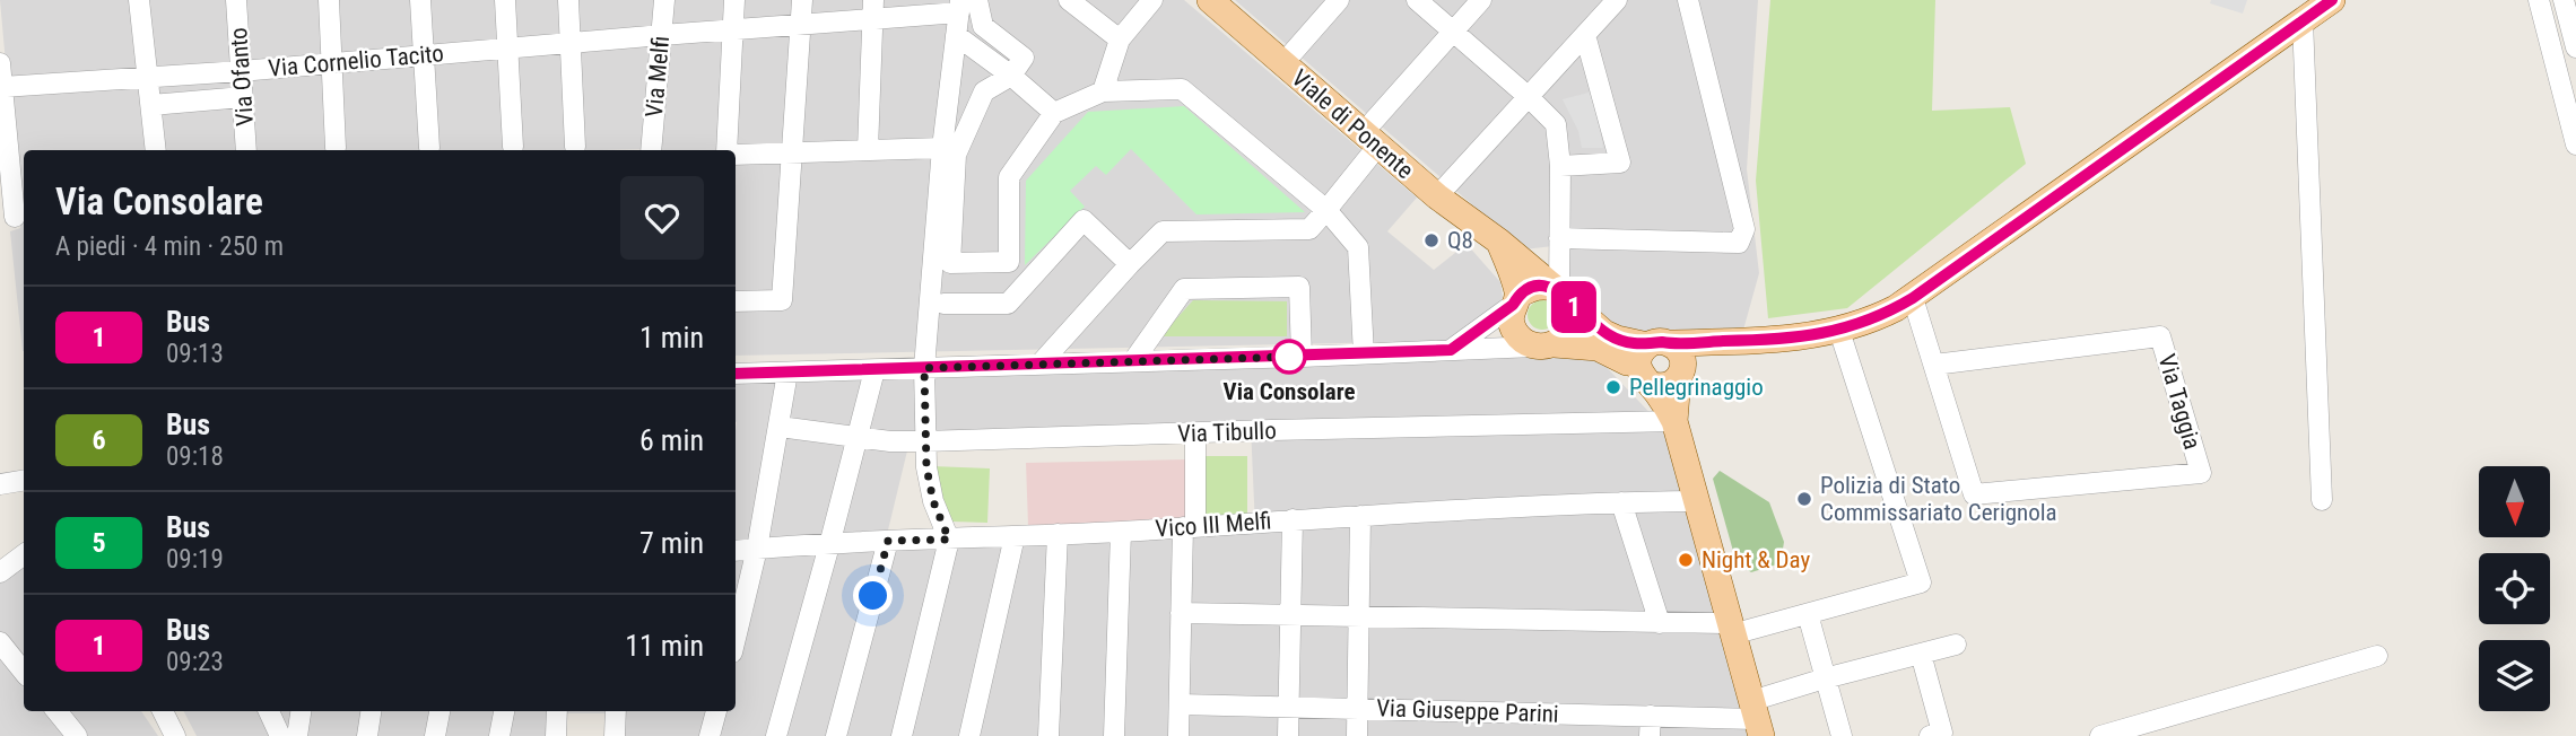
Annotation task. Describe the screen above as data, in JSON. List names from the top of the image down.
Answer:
{
  "streets": {
    "main road": ["Viale di Ponente"],
    "street": [
      "Via Cornelio Tacito",
      "Via Ofanto",
      "Via Melfi",
      "Via Taggia",
      "Via Tibullo",
      "Vico III Melfi",
      "Via Giuseppe Parini"
    ]
  },
  "crossings": [
    ["Via Cornelio Tacito", "Via Ofanto"],
    ["Via Cornelio Tacito", "Via Melfi"]
  ],
  "places": [
    "Q8",
    "Via Consolare",
    "Pellegrinaggio",
    "Polizia di Stato Commissariato Cerignola",
    "Night & Day"
  ],
  "lines": ["bus line 1"],
  "north": "bottom",
  "page": {
    "on_map": "1",
    "heading": ["Via Consolare", "A piedi · 4 min · 250 m"],
    "list": [
      {
        "mark": "1",
        "name": "Bus",
        "note": "09:13",
        "value": "1 min"
      },
      {
        "mark": "6",
        "name": "Bus",
        "note": "09:18",
        "value": "6 min"
      },
      {
        "mark": "5",
        "name": "Bus",
        "note": "09:19",
        "value": "7 min"
      },
      {
        "mark": "1",
        "name": "Bus",
        "note": "09:23",
        "value": "11 min"
      }
    ]
  }
}
